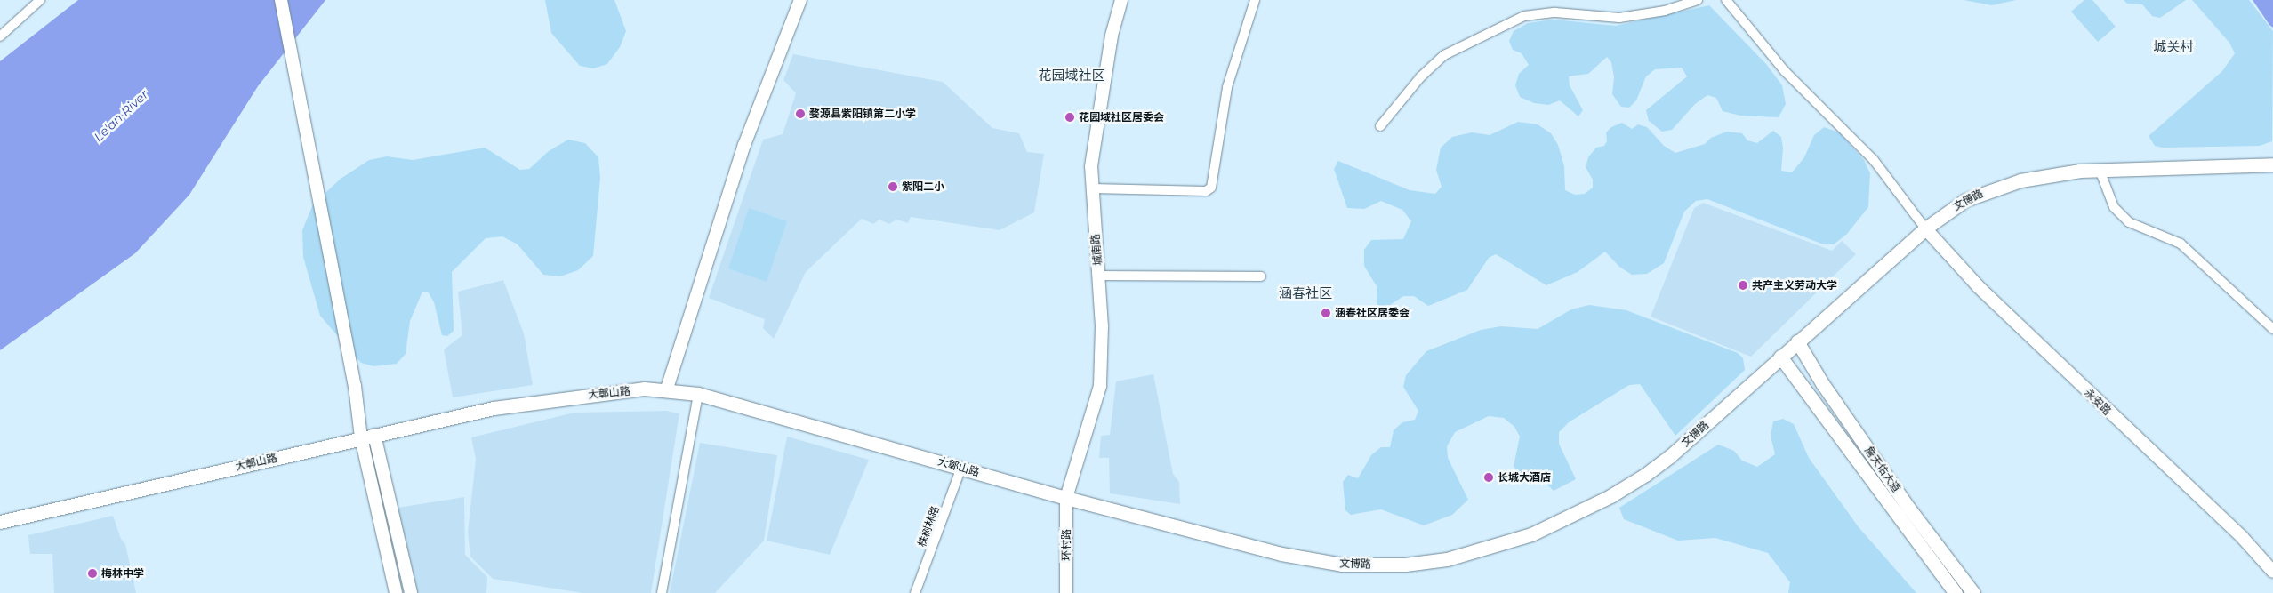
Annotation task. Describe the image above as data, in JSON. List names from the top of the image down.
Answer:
{
  "streets": {
    "main road": ["文博路", "大鄣山路", "詹天佑大道"],
    "street": [
      "城南路",
      "永安路",
      "株树林路",
      "环村路"
    ]
  },
  "crossings": [
    ["文博路", "城南路"],
    ["文博路", "大鄣山路"],
    ["文博路", "永安路"],
    ["文博路", "詹天佑大道"],
    ["文博路", "环村路"],
    ["城南路", "大鄣山路"],
    ["城南路", "环村路"],
    ["大鄣山路", "株树林路"],
    ["大鄣山路", "环村路"]
  ],
  "districts": ["城关村", "花园域社区", "涵春社区"],
  "water": ["Le'an River"],
  "places": [
    "婺源县紫阳镇第二小学",
    "花园域社区居委会",
    "紫阳二小",
    "共产主义劳动大学",
    "涵春社区居委会",
    "长城大酒店",
    "梅林中学"
  ]
}
